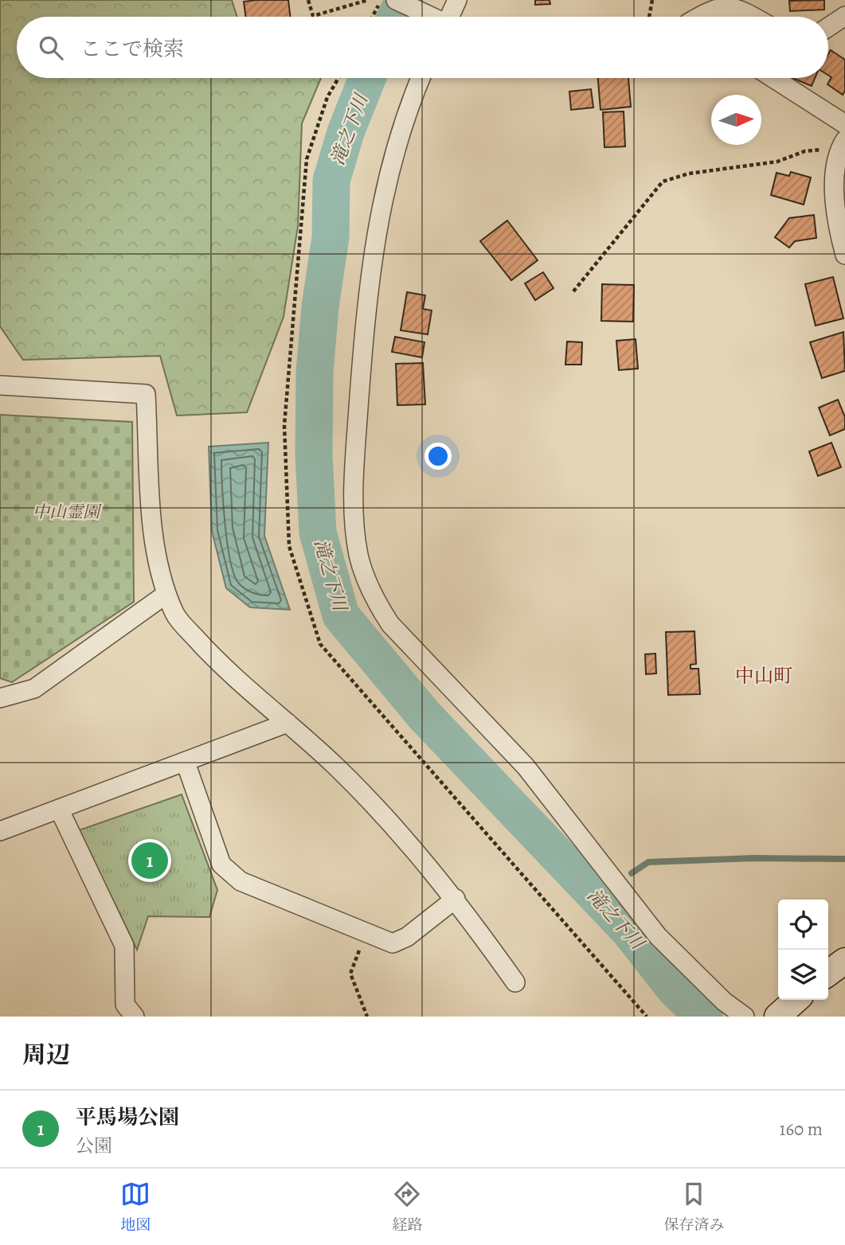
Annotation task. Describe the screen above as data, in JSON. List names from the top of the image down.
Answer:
{
  "districts": ["中山町"],
  "water": ["滝之下川"],
  "parks": ["中山霊園"],
  "north": "right",
  "page": {
    "search": "ここで検索",
    "pins": "1",
    "heading": "周辺",
    "list": [
      {
        "mark": "1",
        "name": "平馬場公園",
        "note": "公園",
        "value": "160 m"
      }
    ],
    "nav": ["地図", "経路", "保存済み"]
  }
}
